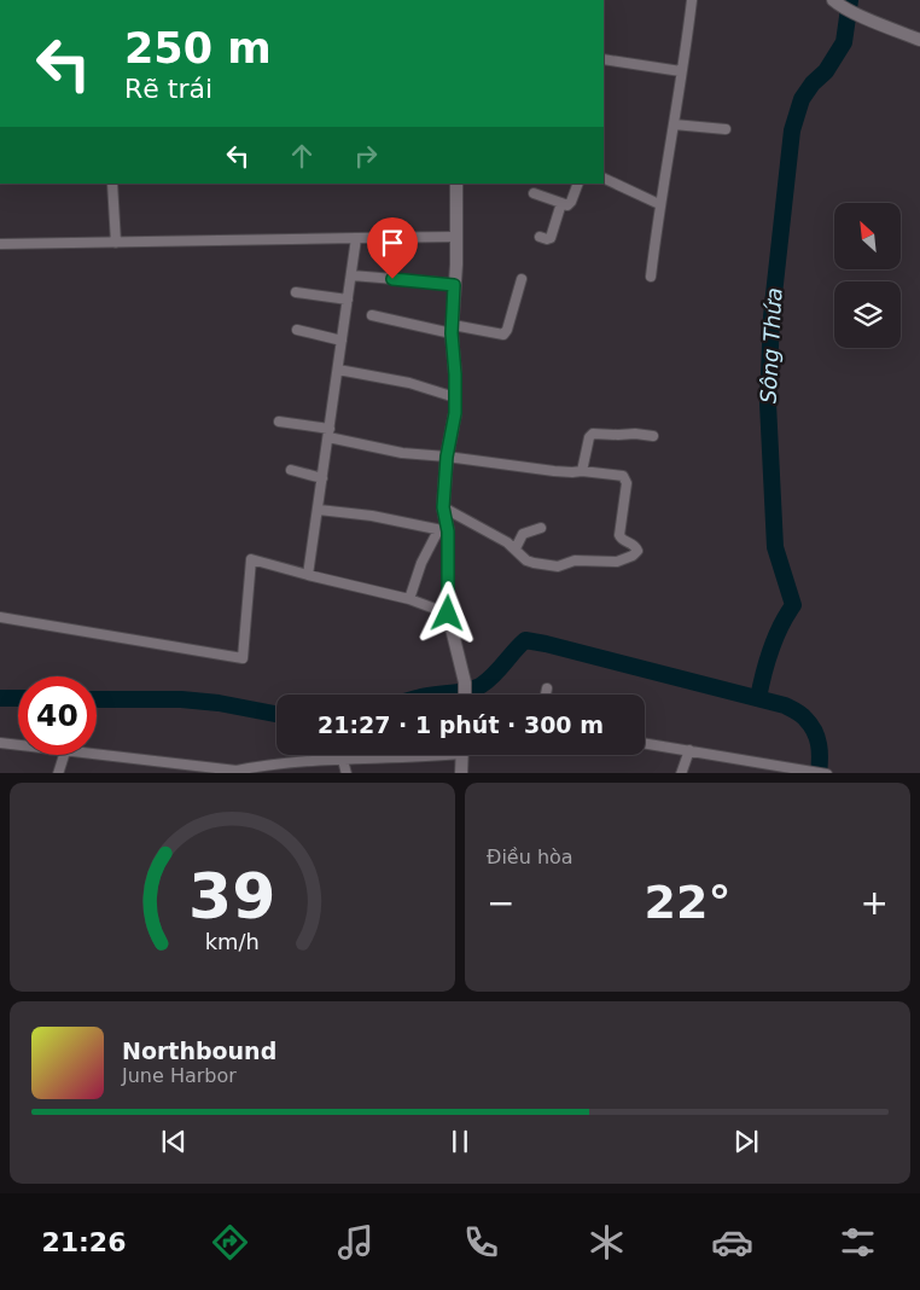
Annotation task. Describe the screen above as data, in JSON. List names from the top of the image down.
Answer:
{
  "water": ["Sông Thứa"],
  "north": "top left",
  "page": {
    "turn": ["250 m", "Rẽ trái"],
    "limit": "40",
    "trip": "21:27 · 1 phút · 300 m",
    "tile": "Điều hòa",
    "heat": ["−", "22°", "+"],
    "song": ["Northbound", "June Harbor"],
    "tabs": "21:26",
    "gauge": ["39", "km/h"]
  }
}
